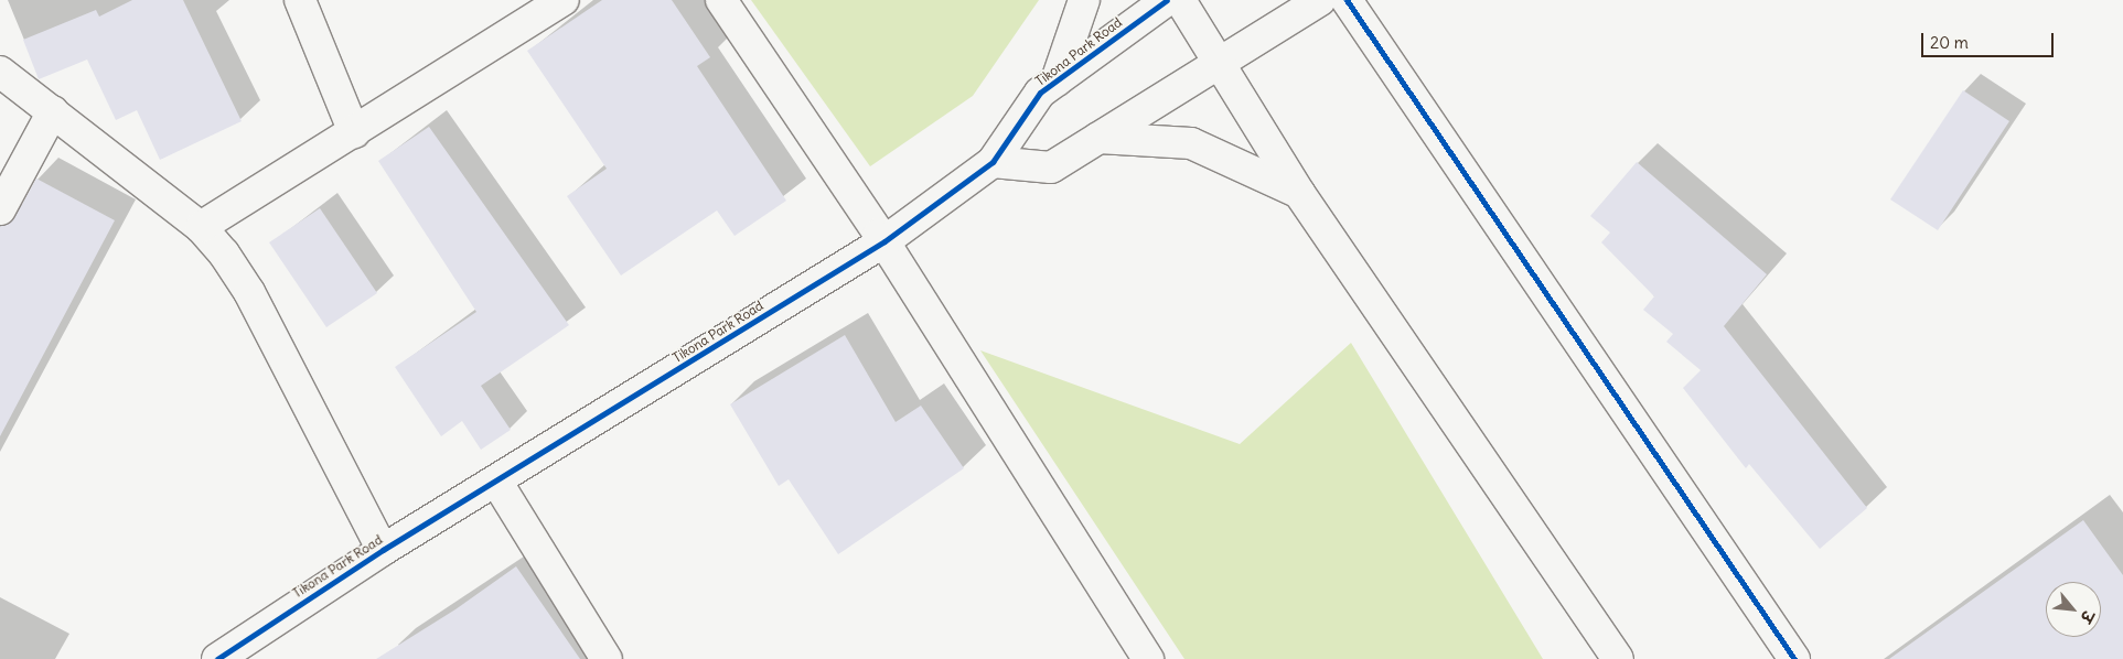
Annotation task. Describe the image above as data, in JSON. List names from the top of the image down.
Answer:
{
  "streets": {
    "street": ["Tikona Park Road"]
  },
  "scale_bar": "20 m",
  "north": "bottom right"
}
